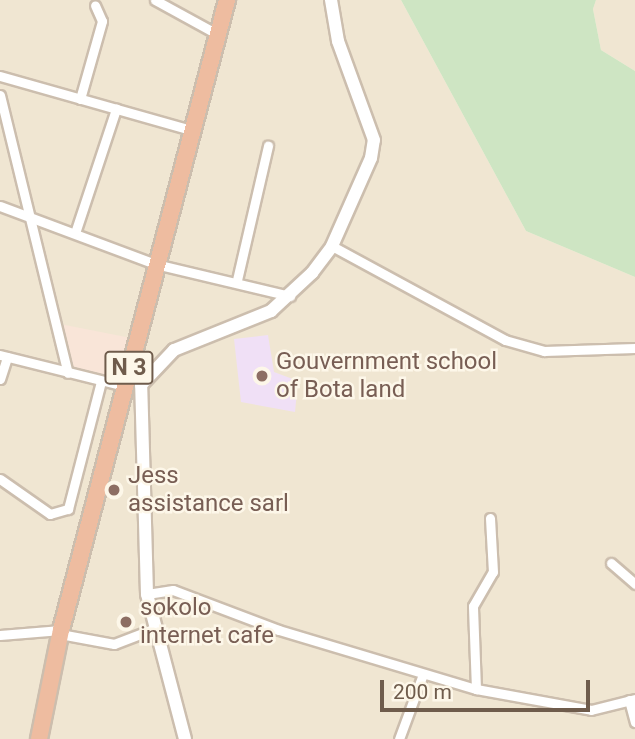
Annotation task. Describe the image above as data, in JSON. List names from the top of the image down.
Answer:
{
  "streets": {
    "highway": ["N 3"]
  },
  "places": ["Gouvernment school of Bota land", "Jess assistance sarl", "sokolo internet cafe"],
  "scale_bar": "200 m"
}
